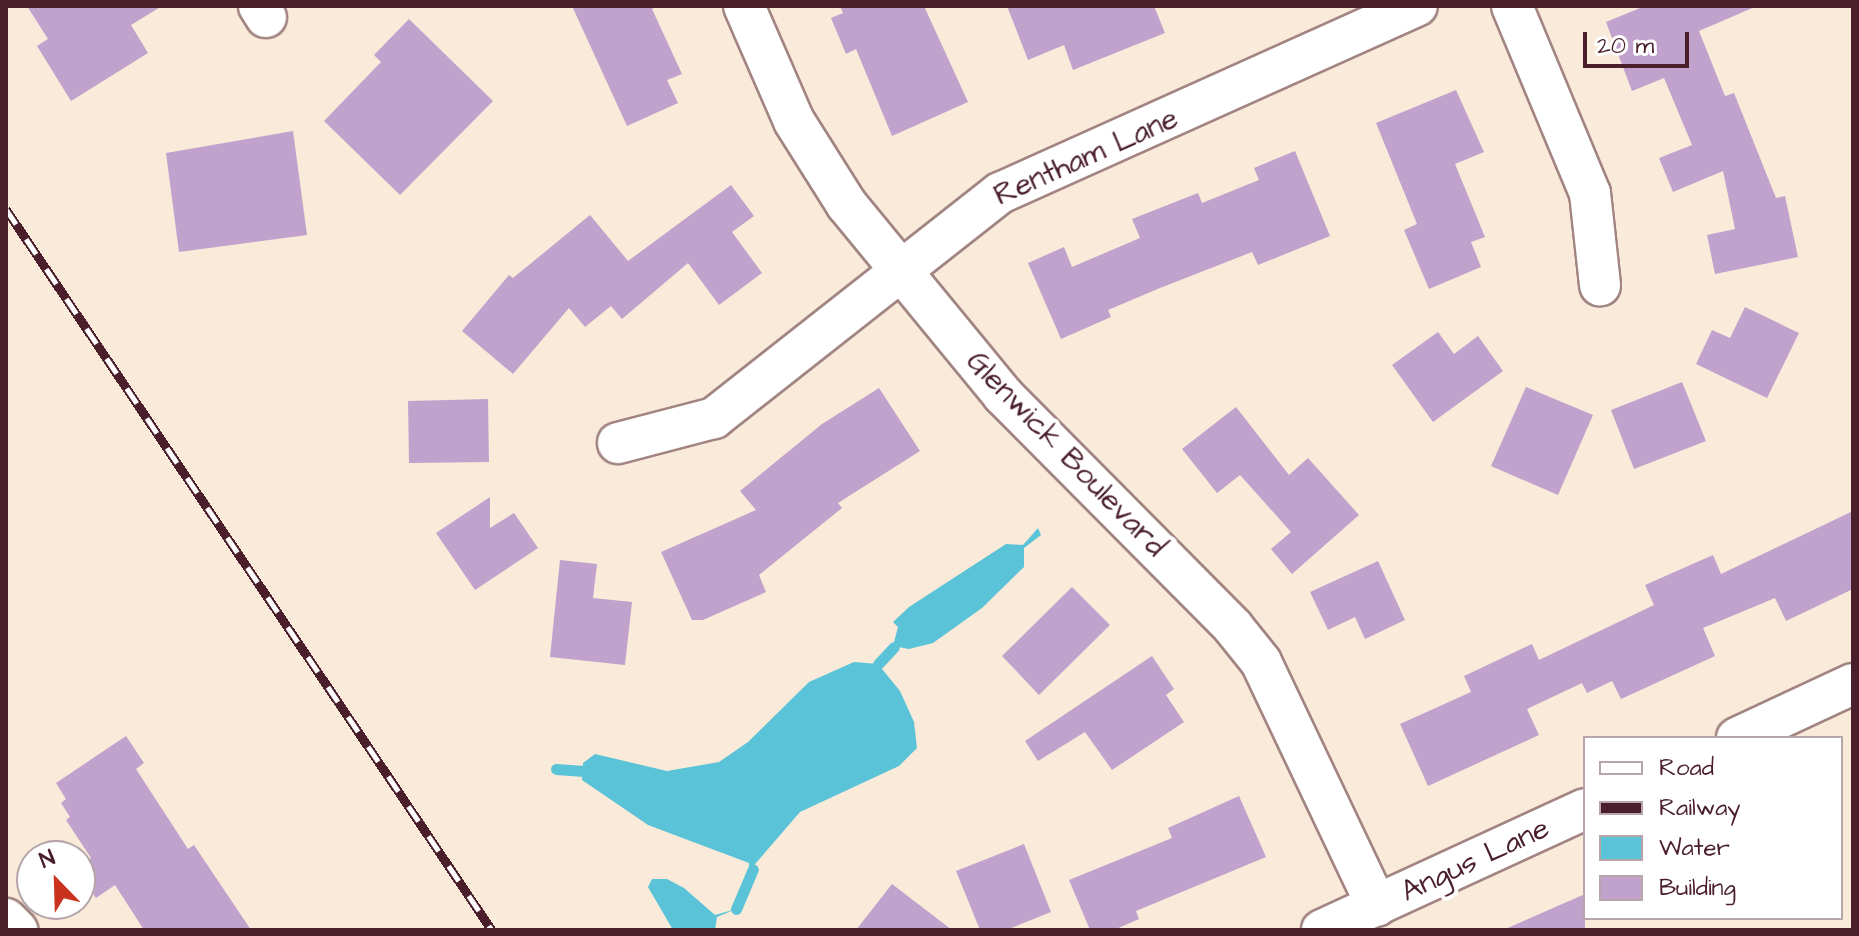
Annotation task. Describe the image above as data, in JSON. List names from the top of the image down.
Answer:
{
  "streets": {
    "street": ["Rentham Lane", "Glenwick Boulevard", "Angus Lane"]
  },
  "crossings": [
    ["Rentham Lane", "Glenwick Boulevard"],
    ["Glenwick Boulevard", "Angus Lane"]
  ],
  "legend": [
    "Road",
    "Railway",
    "Water",
    "Building"
  ],
  "scale_bar": "20 m",
  "north": "top left"
}
